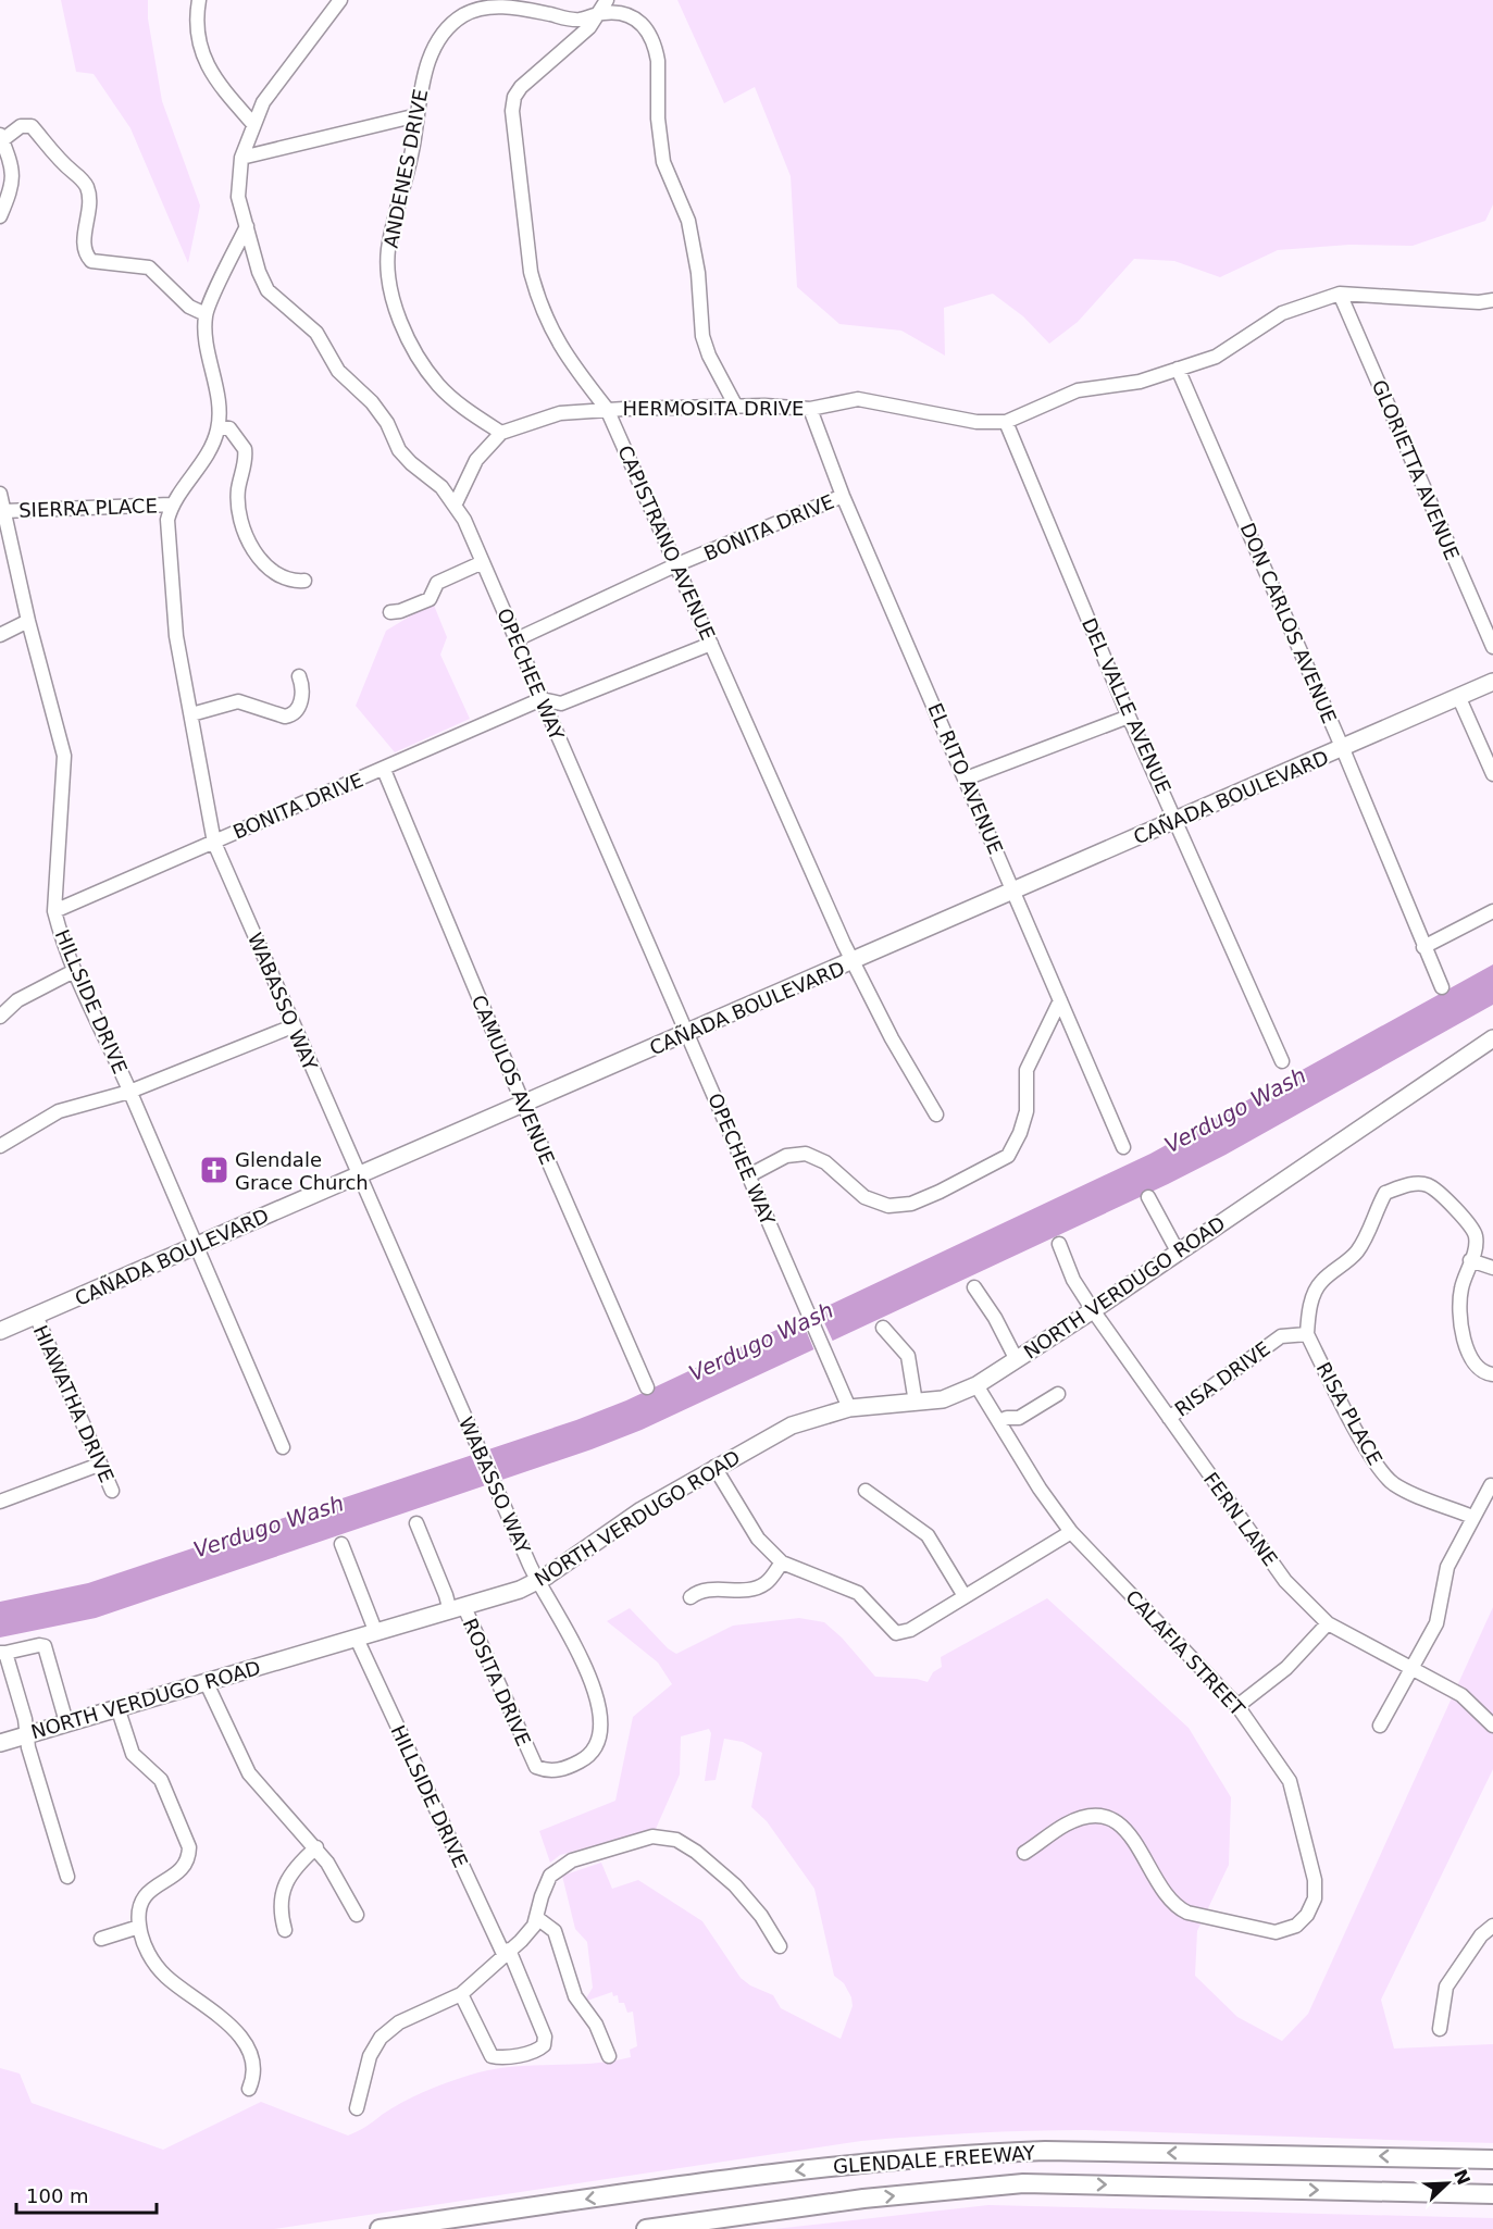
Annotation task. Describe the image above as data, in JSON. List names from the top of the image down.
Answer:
{
  "streets": {
    "highway": ["GLENDALE FREEWAY"],
    "main road": ["CAÑADA BOULEVARD", "NORTH VERDUGO ROAD"],
    "street": [
      "ANDENES DRIVE",
      "HERMOSITA DRIVE",
      "GLORIETTA AVENUE",
      "SIERRA PLACE",
      "BONITA DRIVE",
      "CAPISTRANO AVENUE",
      "DON CARLOS AVENUE",
      "OPECHEE WAY",
      "DEL VALLE AVENUE",
      "EL RITO AVENUE",
      "HILLSIDE DRIVE",
      "WABASSO WAY",
      "CAMULOS AVENUE",
      "RISA DRIVE",
      "HIAWATHA DRIVE",
      "RISA PLACE",
      "FERN LANE",
      "CALAFIA STREET",
      "ROSITA DRIVE"
    ]
  },
  "crossings": [
    ["ANDENES DRIVE", "HERMOSITA DRIVE"],
    ["ANDENES DRIVE", "CAPISTRANO AVENUE"],
    ["HERMOSITA DRIVE", "GLORIETTA AVENUE"],
    ["HERMOSITA DRIVE", "CAPISTRANO AVENUE"],
    ["HERMOSITA DRIVE", "DON CARLOS AVENUE"],
    ["HERMOSITA DRIVE", "DEL VALLE AVENUE"],
    ["HERMOSITA DRIVE", "EL RITO AVENUE"],
    ["SIERRA PLACE", "HILLSIDE DRIVE"],
    ["SIERRA PLACE", "WABASSO WAY"],
    ["BONITA DRIVE", "CAPISTRANO AVENUE"],
    ["BONITA DRIVE", "OPECHEE WAY"],
    ["BONITA DRIVE", "EL RITO AVENUE"],
    ["BONITA DRIVE", "HILLSIDE DRIVE"],
    ["BONITA DRIVE", "WABASSO WAY"],
    ["BONITA DRIVE", "CAMULOS AVENUE"],
    ["CAPISTRANO AVENUE", "CAÑADA BOULEVARD"],
    ["DON CARLOS AVENUE", "CAÑADA BOULEVARD"],
    ["OPECHEE WAY", "CAÑADA BOULEVARD"],
    ["OPECHEE WAY", "NORTH VERDUGO ROAD"],
    ["DEL VALLE AVENUE", "CAÑADA BOULEVARD"],
    ["EL RITO AVENUE", "CAÑADA BOULEVARD"],
    ["CAÑADA BOULEVARD", "HILLSIDE DRIVE"],
    ["CAÑADA BOULEVARD", "WABASSO WAY"],
    ["CAÑADA BOULEVARD", "CAMULOS AVENUE"],
    ["CAÑADA BOULEVARD", "HIAWATHA DRIVE"],
    ["HILLSIDE DRIVE", "NORTH VERDUGO ROAD"],
    ["WABASSO WAY", "NORTH VERDUGO ROAD"],
    ["WABASSO WAY", "ROSITA DRIVE"],
    ["NORTH VERDUGO ROAD", "FERN LANE"],
    ["NORTH VERDUGO ROAD", "CALAFIA STREET"],
    ["NORTH VERDUGO ROAD", "ROSITA DRIVE"],
    ["RISA DRIVE", "RISA PLACE"],
    ["RISA DRIVE", "FERN LANE"]
  ],
  "water": ["Verdugo Wash"],
  "places": {
    "church": ["Glendale Grace Church"]
  },
  "scale_bar": "100 m",
  "north": "top right"
}
